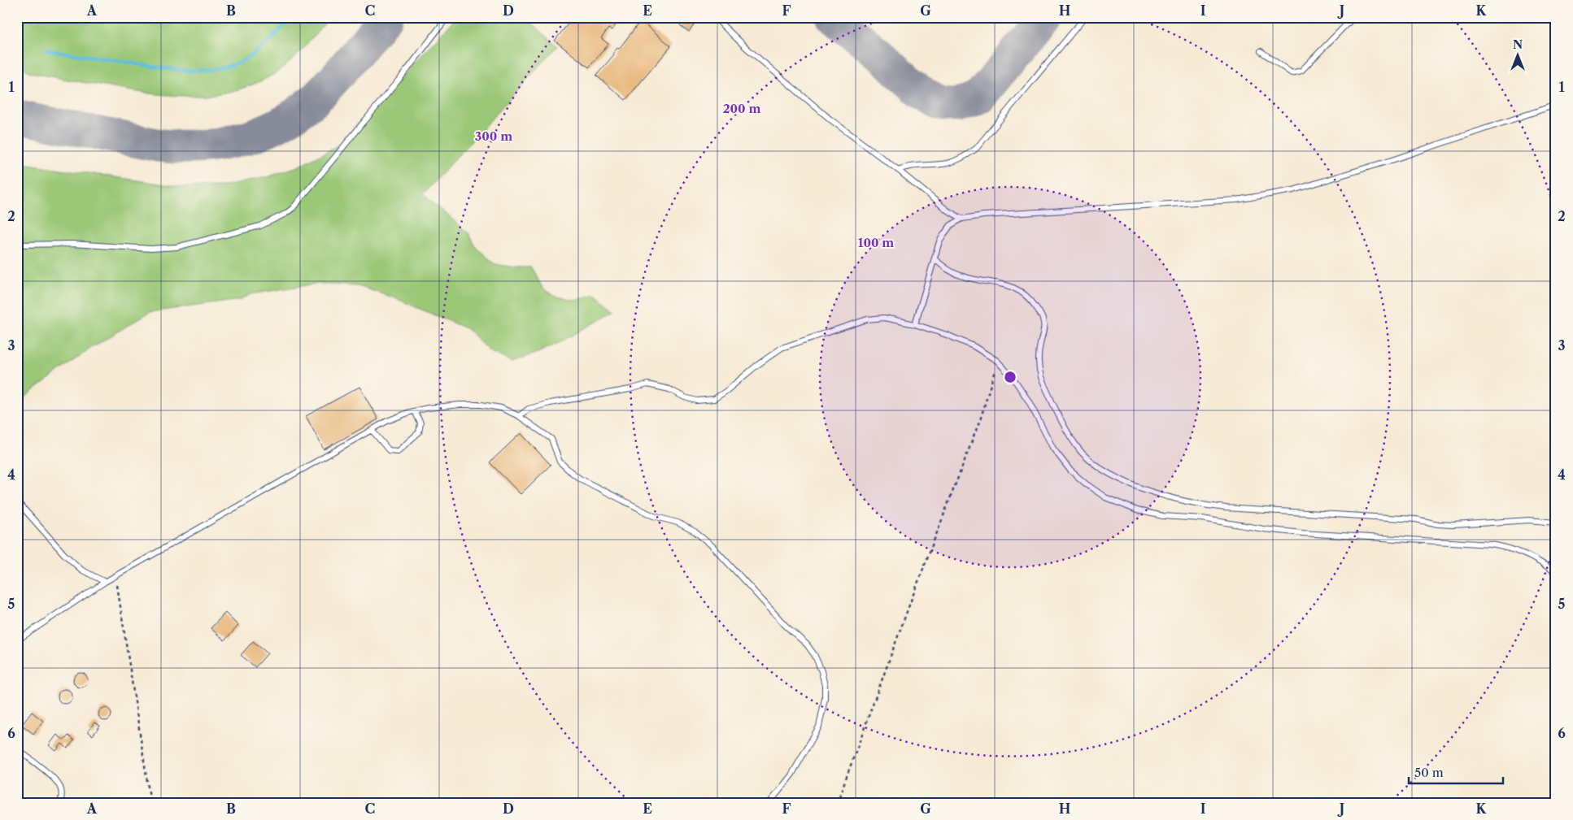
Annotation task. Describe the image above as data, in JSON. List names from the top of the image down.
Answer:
{
  "scale_bar": "50 m",
  "north": "top",
  "grid": {
    "columns": [
      "A",
      "B",
      "C",
      "D",
      "E",
      "F",
      "G",
      "H",
      "I",
      "J",
      "K"
    ],
    "rows": [
      "1",
      "2",
      "3",
      "4",
      "5",
      "6"
    ]
  },
  "rings": ["200 m", "300 m", "100 m"]
}
